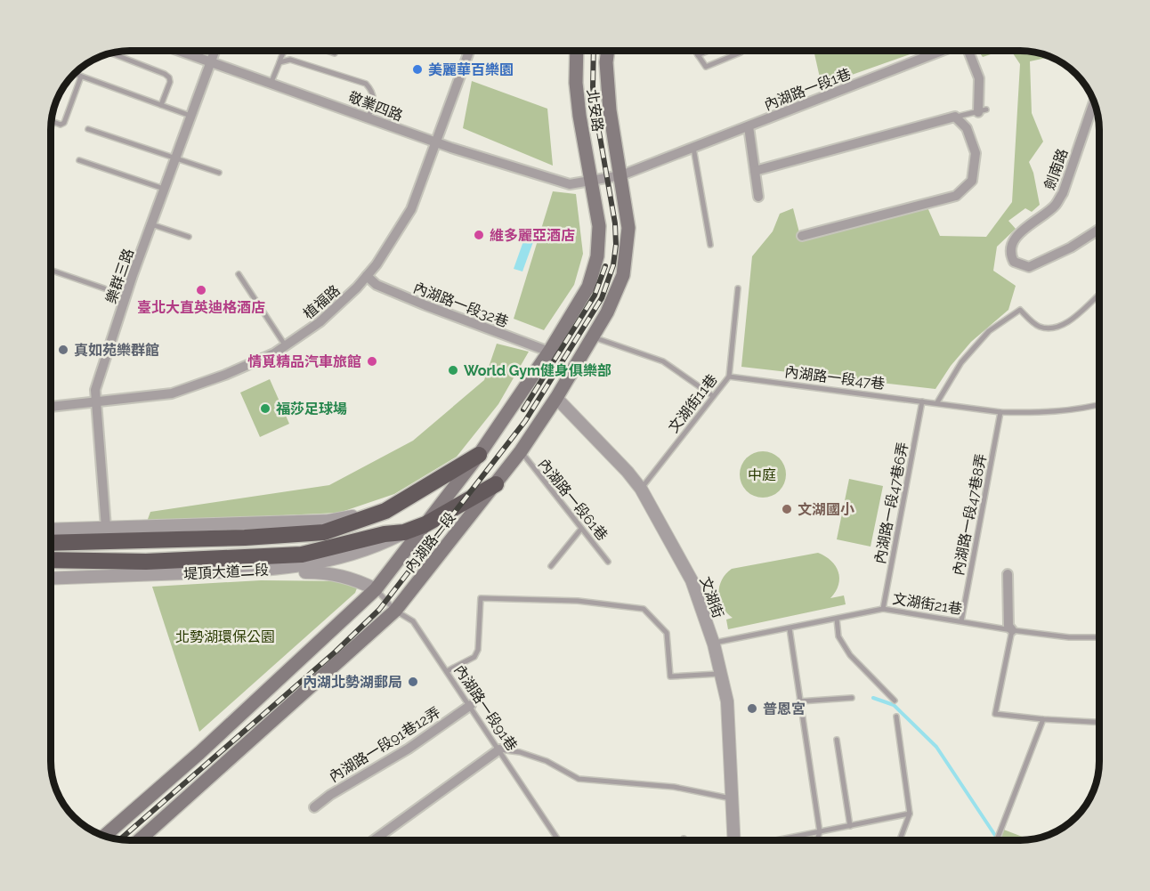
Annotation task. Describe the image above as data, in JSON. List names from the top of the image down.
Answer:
{
  "streets": {
    "highway": ["堤頂大道二段"],
    "main road": ["北安路", "內湖路一段"],
    "street": [
      "內湖路一段1巷",
      "敬業四路",
      "劍南路",
      "樂群三路",
      "植福路",
      "內湖路一段32巷",
      "文湖街",
      "內湖路一段91巷12弄"
    ],
    "lane": [
      "內湖路一段47巷",
      "文湖街11巷",
      "內湖路一段61巷",
      "內湖路一段47巷6弄",
      "內湖路一段47巷8弄",
      "文湖街21巷",
      "內湖路一段91巷"
    ]
  },
  "crossings": [
    ["內湖路一段1巷", "敬業四路"],
    ["內湖路一段1巷", "北安路"],
    ["內湖路一段1巷", "內湖路一段"],
    ["敬業四路", "北安路"],
    ["敬業四路", "樂群三路"],
    ["敬業四路", "植福路"],
    ["敬業四路", "內湖路一段"],
    ["北安路", "內湖路一段"],
    ["樂群三路", "植福路"],
    ["植福路", "內湖路一段32巷"],
    ["內湖路一段32巷", "內湖路一段"],
    ["內湖路一段47巷", "文湖街11巷"],
    ["內湖路一段47巷", "內湖路一段47巷6弄"],
    ["內湖路一段47巷", "內湖路一段47巷8弄"],
    ["文湖街11巷", "文湖街"],
    ["內湖路一段61巷", "內湖路一段"],
    ["內湖路一段47巷6弄", "文湖街21巷"],
    ["內湖路一段47巷8弄", "文湖街21巷"],
    ["內湖路一段", "堤頂大道二段"],
    ["內湖路一段", "文湖街"],
    ["內湖路一段", "內湖路一段91巷"],
    ["文湖街", "文湖街21巷"],
    ["內湖路一段91巷", "內湖路一段91巷12弄"]
  ],
  "parks": ["中庭", "北勢湖環保公園"],
  "places": [
    "美麗華百樂園",
    "維多麗亞酒店",
    "臺北大直英迪格酒店",
    "真如苑樂群館",
    "情覓精品汽車旅館",
    "World Gym健身俱樂部",
    "福莎足球場",
    "文湖國小",
    "內湖北勢湖郵局",
    "普恩宮"
  ]
}
